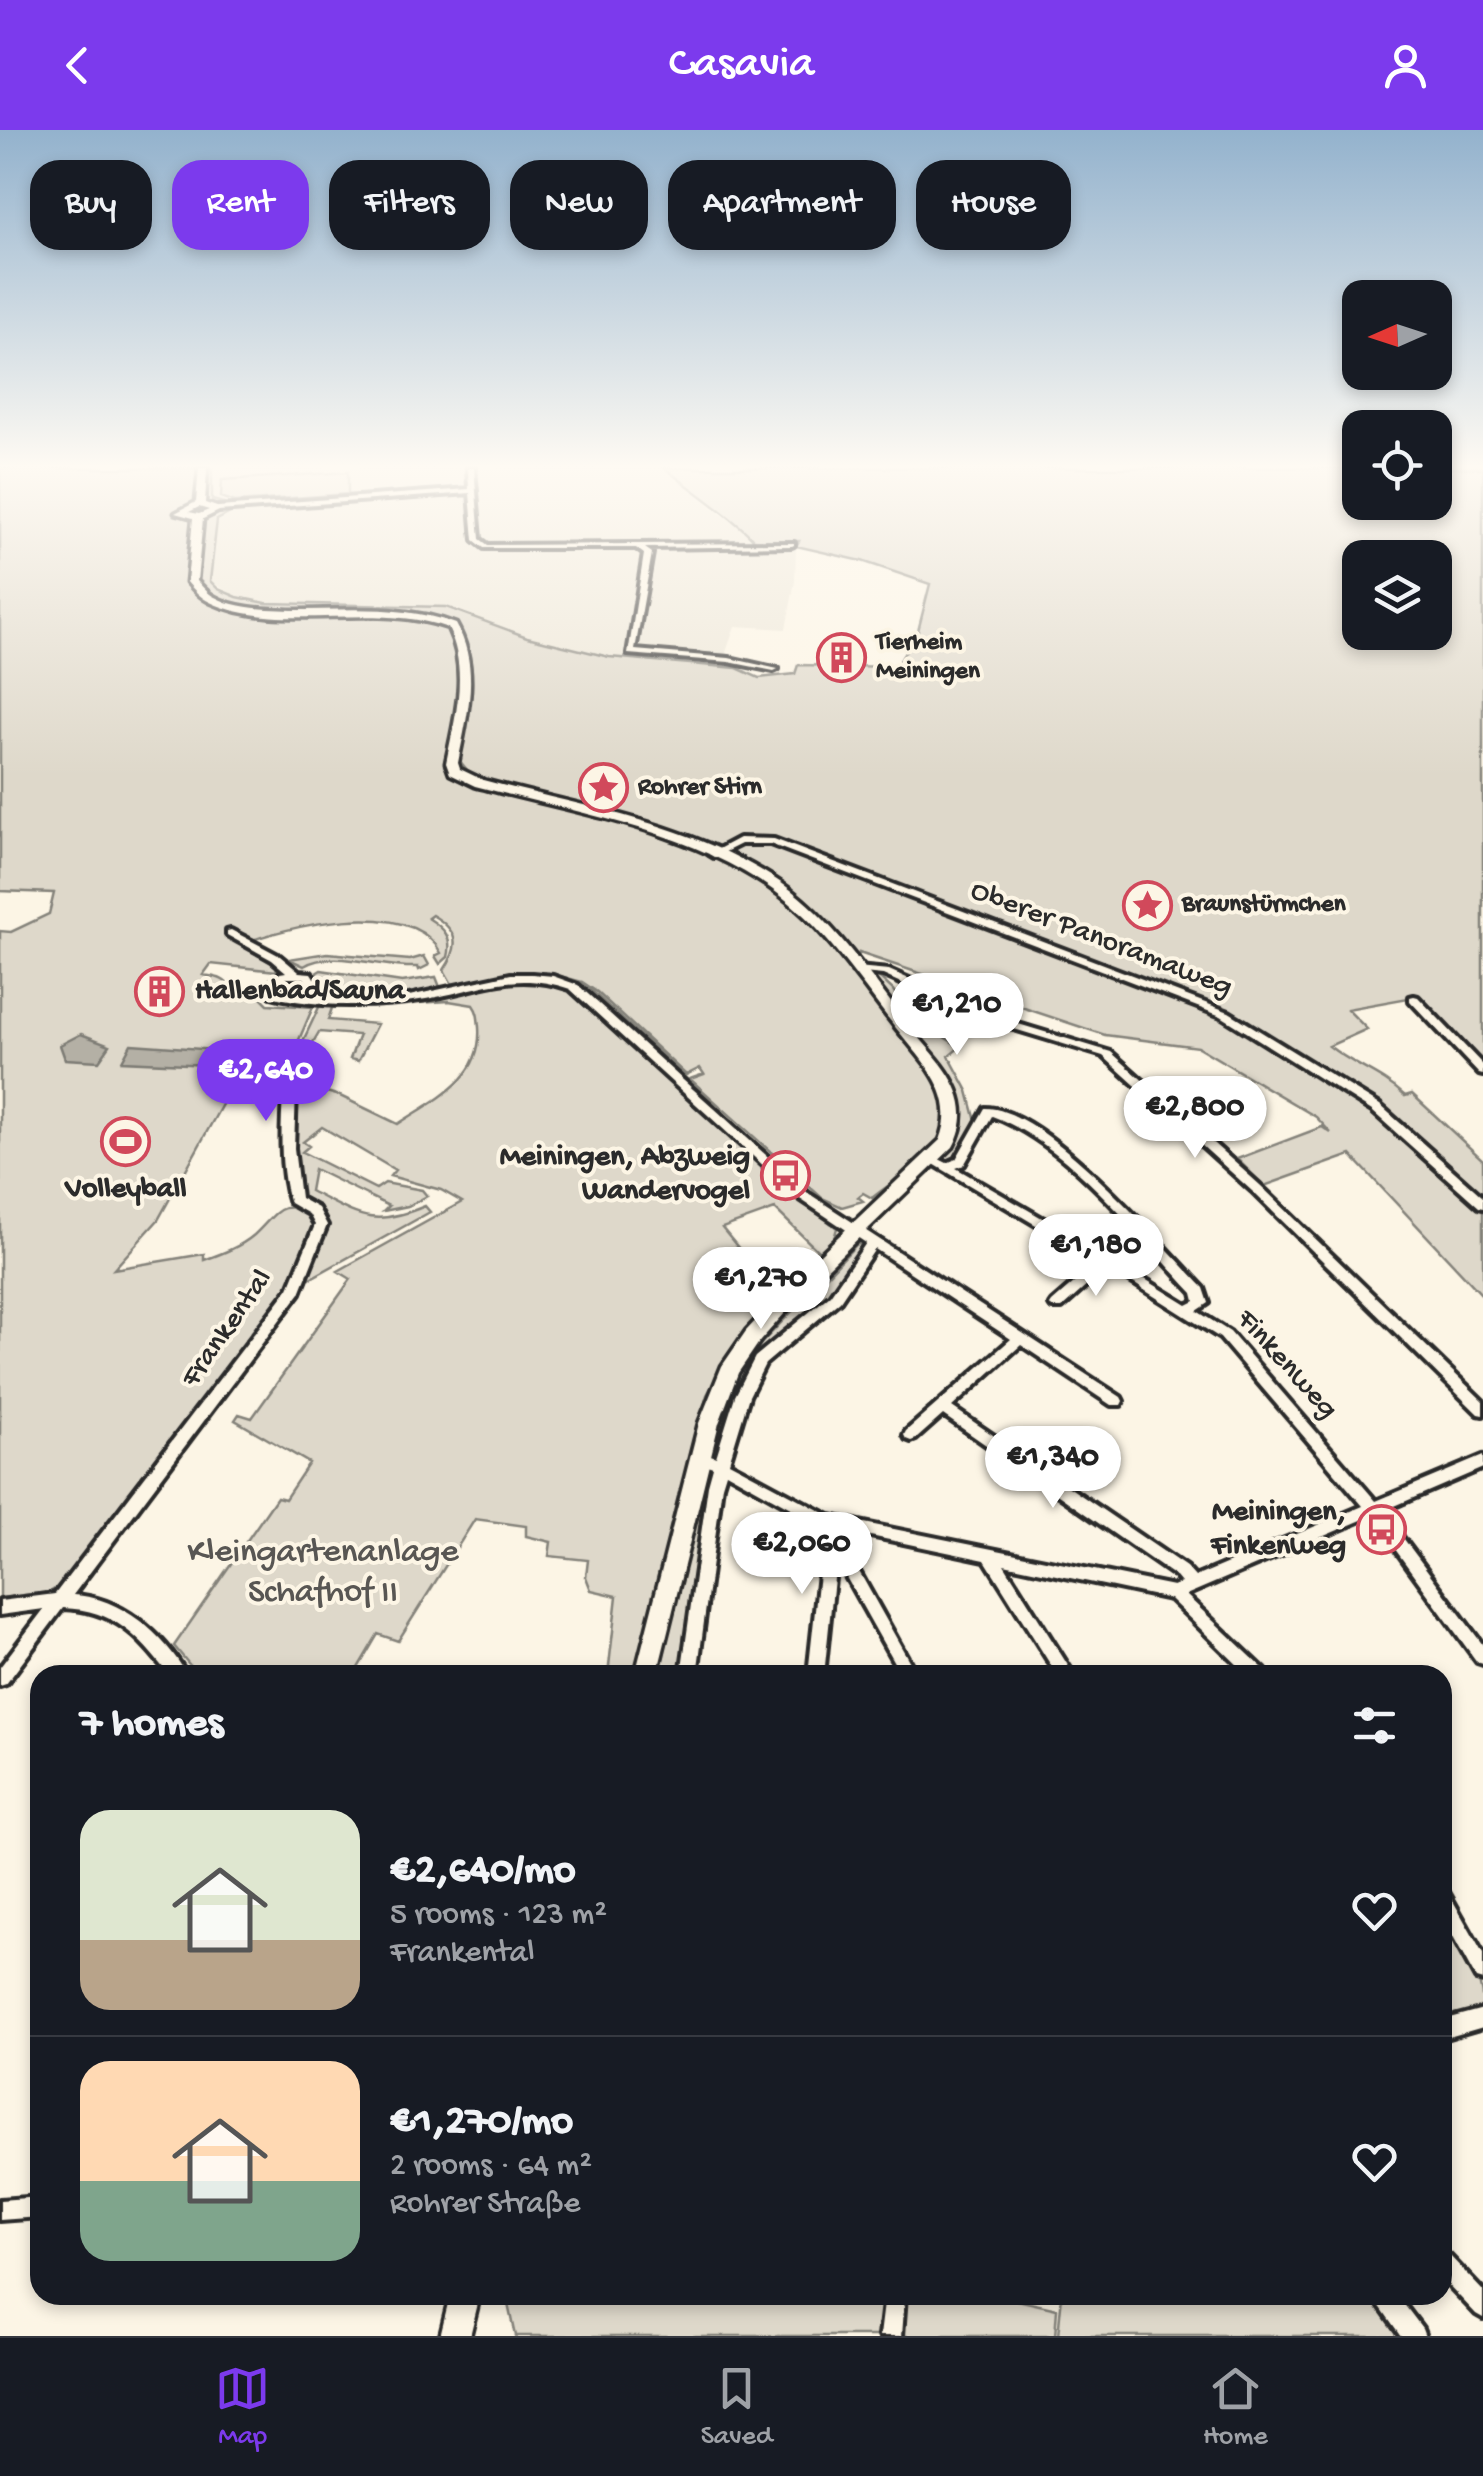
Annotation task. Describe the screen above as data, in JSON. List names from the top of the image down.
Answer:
{
  "streets": {
    "street": ["Oberer Panoramaweg", "Frankental", "Finkenweg"]
  },
  "parks": ["Kleingartenanlage Schafhof II"],
  "places": {
    "building": ["Tierheim Meiningen", "Hallenbad/Sauna"],
    "place": ["Rohrer Stirn", "Braunstürmchen"],
    "sports": ["Volleyball"],
    "bus stop": ["Meiningen, Abzweig Wandervogel", "Meiningen, Finkenweg"]
  },
  "north": "left",
  "page": {
    "header": "Casavia",
    "chip": [
      "Buy",
      "Rent",
      "Filters",
      "New",
      "Apartment",
      "House"
    ],
    "price": [
      "€1,210",
      "€2,640",
      "€2,800",
      "€1,180",
      "€1,270",
      "€1,340",
      "€2,060"
    ],
    "heading": "7 homes",
    "list": [
      {
        "name": "€2,640/mo",
        "note": "5 rooms · 123 m² · Frankental"
      },
      {
        "name": "€1,270/mo",
        "note": "2 rooms · 64 m² · Rohrer Straße"
      }
    ],
    "tabs": ["Map", "Saved", "Home"]
  }
}
